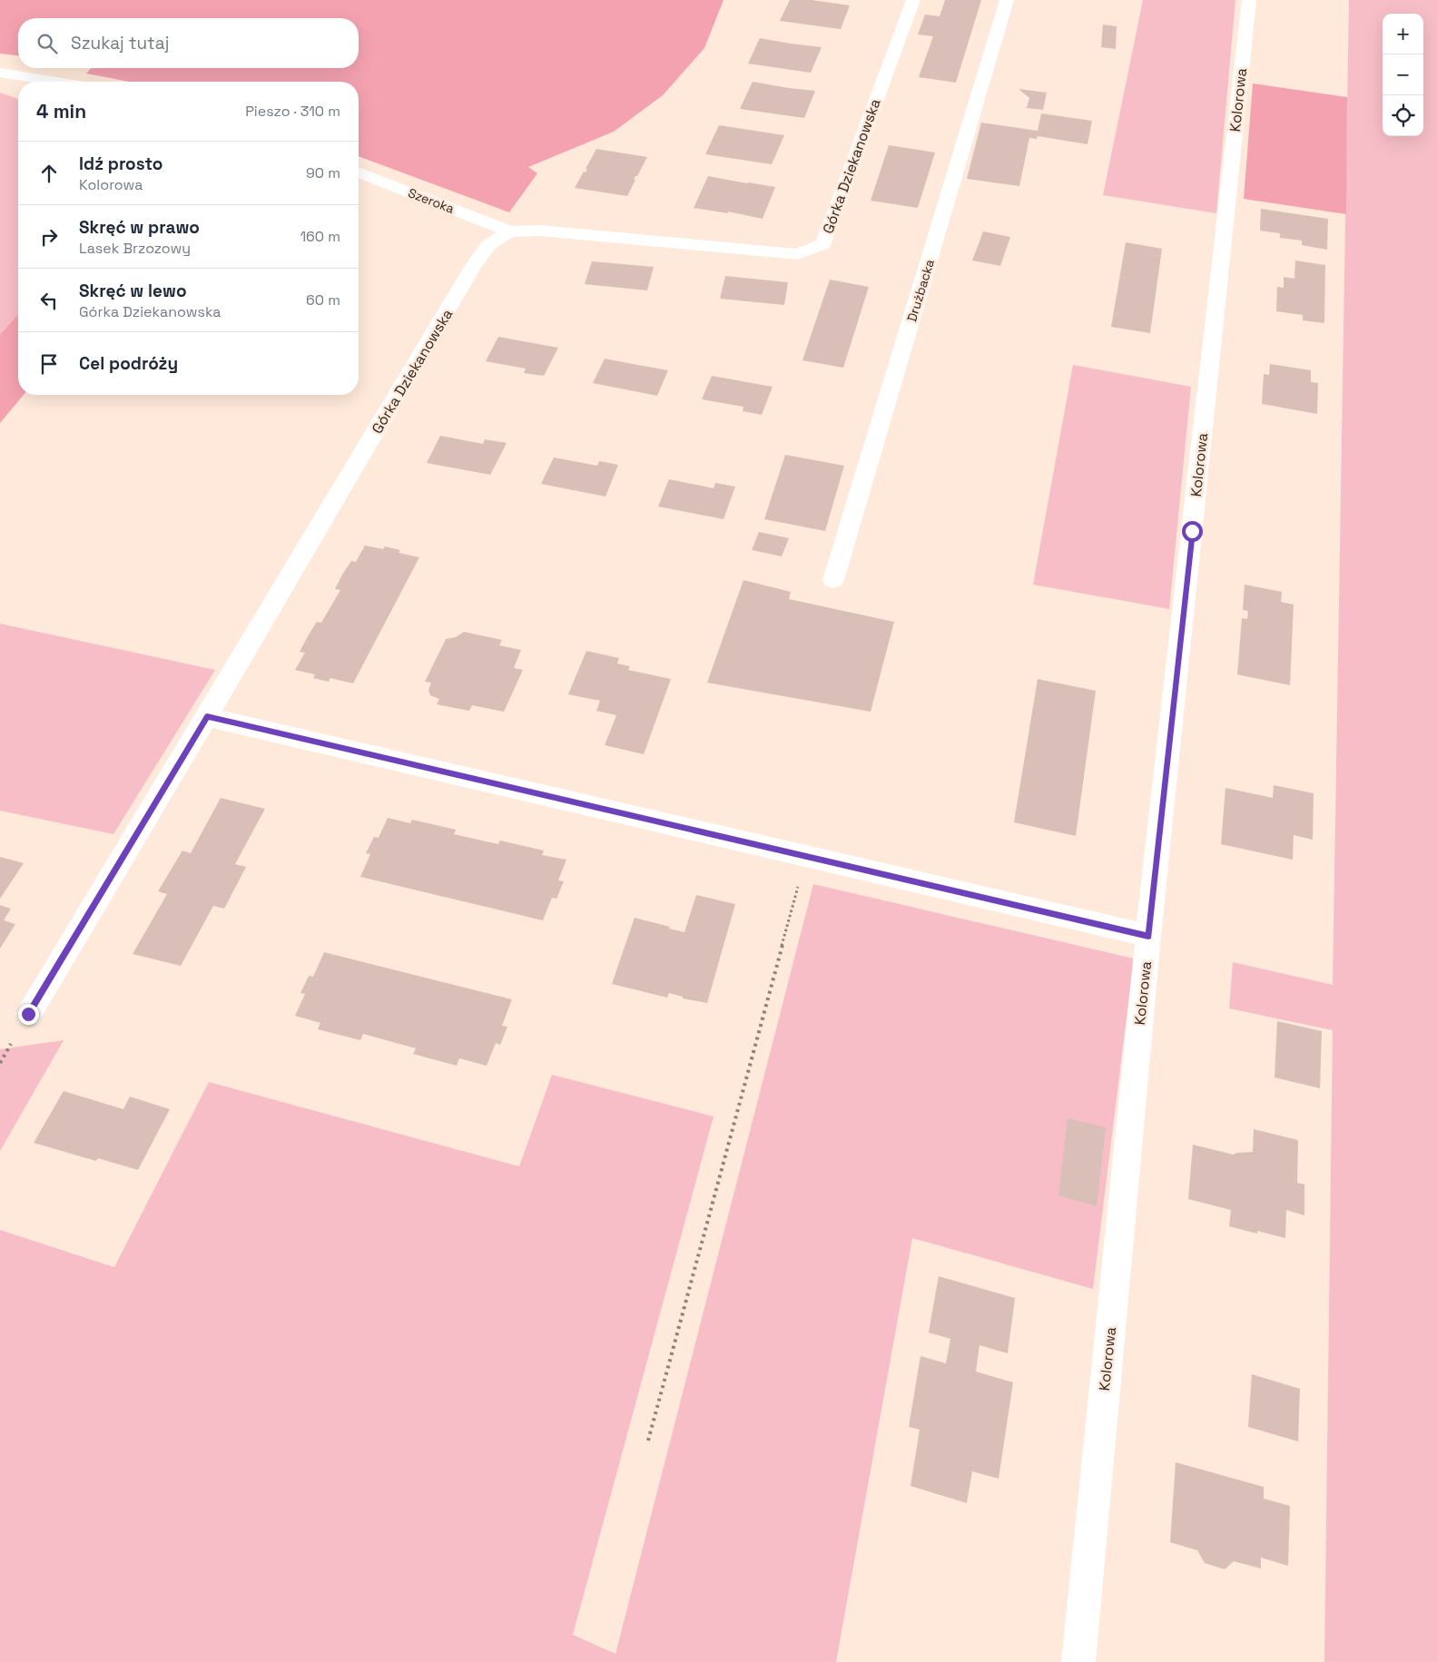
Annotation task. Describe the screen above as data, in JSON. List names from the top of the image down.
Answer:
{
  "streets": {
    "street": [
      "Kolorowa",
      "Górka Dziekanowska",
      "Szeroka",
      "Drużbacka"
    ]
  },
  "crossings": [
    ["Górka Dziekanowska", "Szeroka"]
  ],
  "page": {
    "map_buttons": ["+", "−"],
    "search": "Szukaj tutaj",
    "heading": ["4 min", "Pieszo · 310 m"],
    "list": [
      ["Idź prosto", "Kolorowa", "90 m"],
      ["Skręć w prawo", "Lasek Brzozowy", "160 m"],
      ["Skręć w lewo", "Górka Dziekanowska", "60 m"],
      "Cel podróży"
    ]
  }
}
